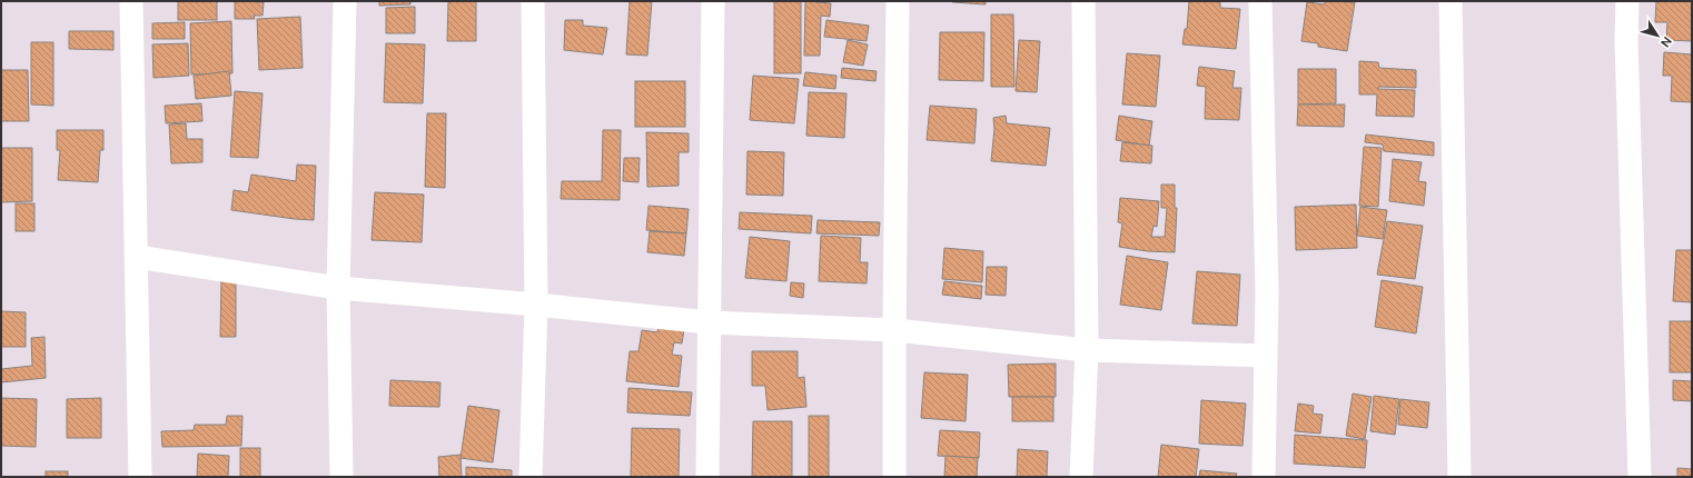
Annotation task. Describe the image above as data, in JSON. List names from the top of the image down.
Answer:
{
  "north": "bottom right"
}
